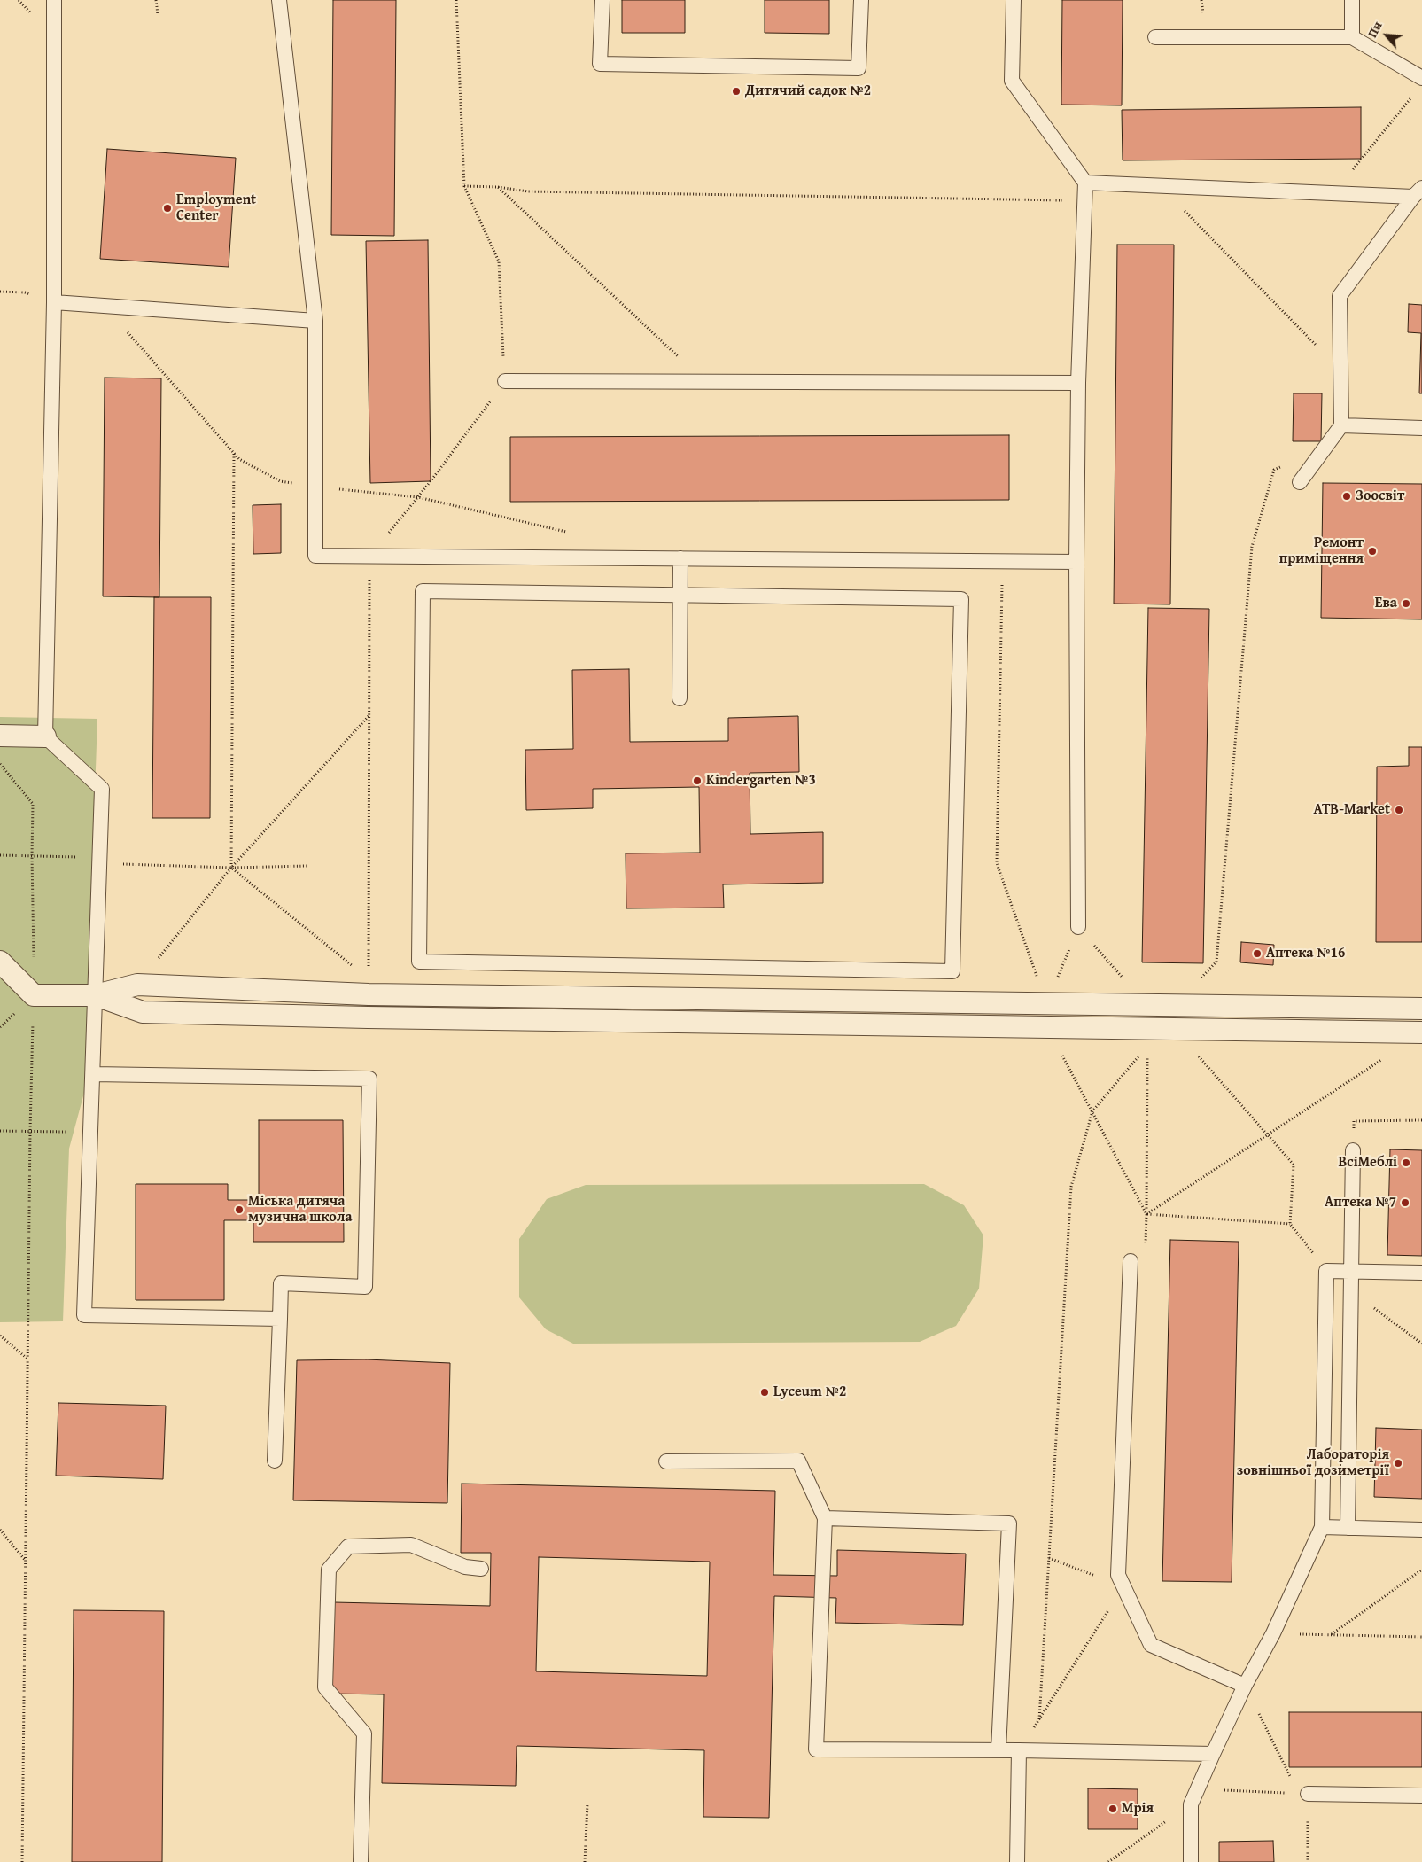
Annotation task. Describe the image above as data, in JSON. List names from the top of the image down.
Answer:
{
  "places": [
    "Дитячий садок №2",
    "Employment Center",
    "Зоосвіт",
    "Ремонт приміщення",
    "Ева",
    "Kindergarten №3",
    "ATB-Market",
    "Аптека №16",
    "ВсіМеблі",
    "Аптека №7",
    "Міська дитяча музична школа",
    "Lyceum №2",
    "Лабораторія зовнішньої дозиметрії",
    "Мрія"
  ],
  "north": "top left"
}
